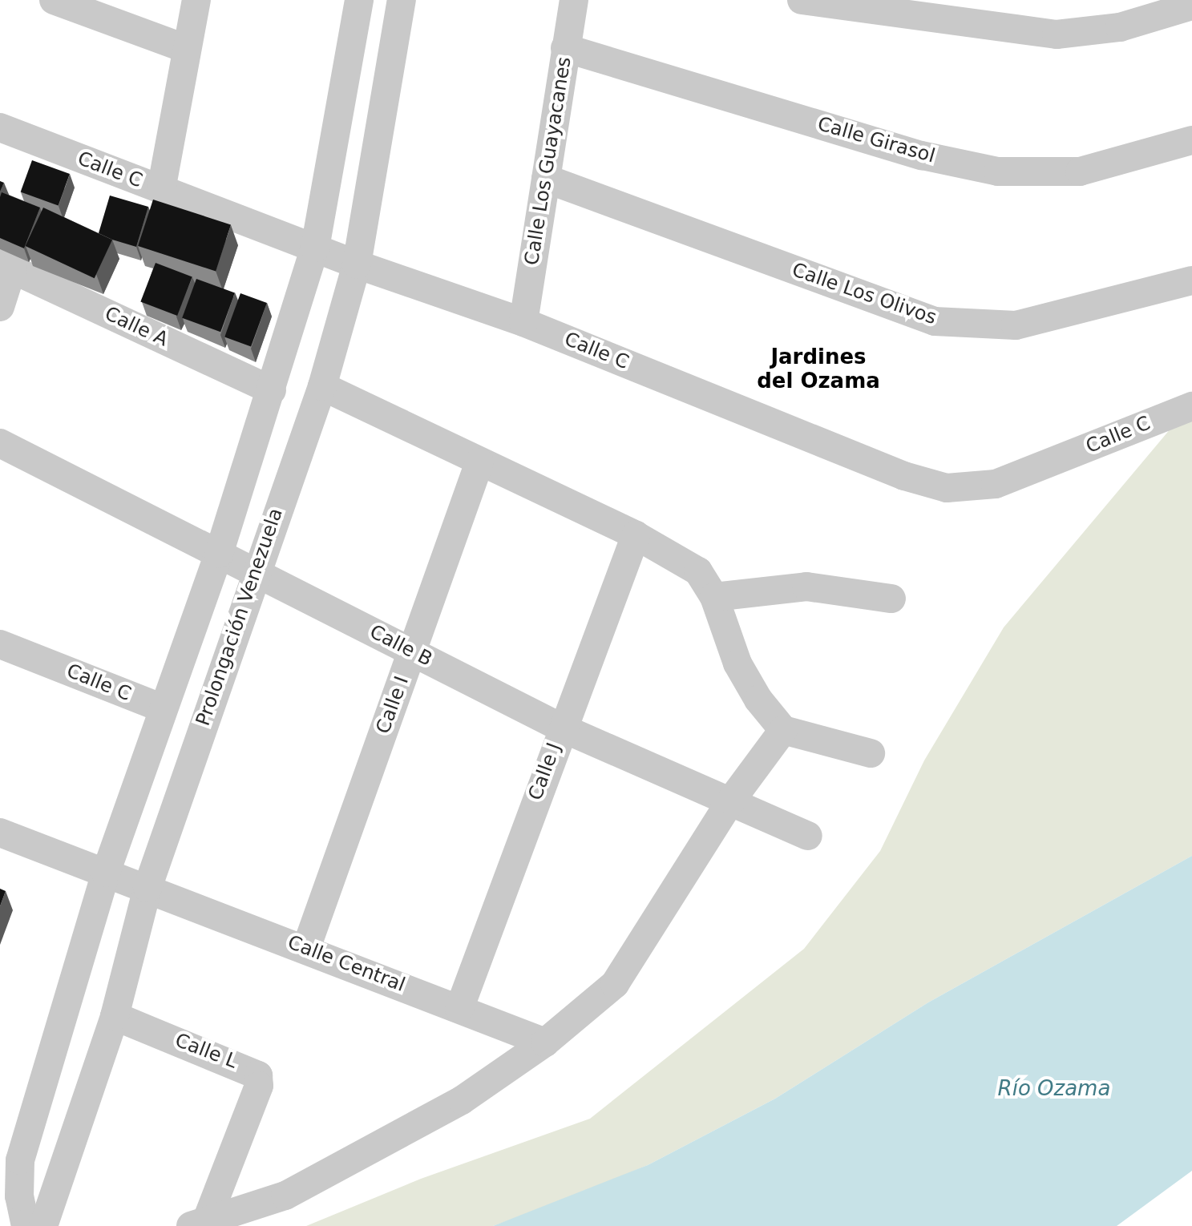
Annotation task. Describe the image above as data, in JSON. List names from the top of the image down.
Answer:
{
  "streets": {
    "street": [
      "Calle Girasol",
      "Calle Los Guayacanes",
      "Calle C",
      "Calle Los Olivos",
      "Calle A",
      "Prolongación Venezuela",
      "Calle B",
      "Calle I",
      "Calle J",
      "Calle Central",
      "Calle L"
    ]
  },
  "crossings": [
    ["Calle Girasol", "Calle Los Guayacanes"],
    ["Calle Los Guayacanes", "Calle C"],
    ["Calle Los Guayacanes", "Calle Los Olivos"],
    ["Calle C", "Prolongación Venezuela"],
    ["Prolongación Venezuela", "Calle B"],
    ["Prolongación Venezuela", "Calle Central"],
    ["Prolongación Venezuela", "Calle L"],
    ["Calle B", "Calle I"],
    ["Calle B", "Calle J"],
    ["Calle I", "Calle Central"],
    ["Calle J", "Calle Central"]
  ],
  "districts": ["Jardines del Ozama"],
  "water": ["Río Ozama"]
}
